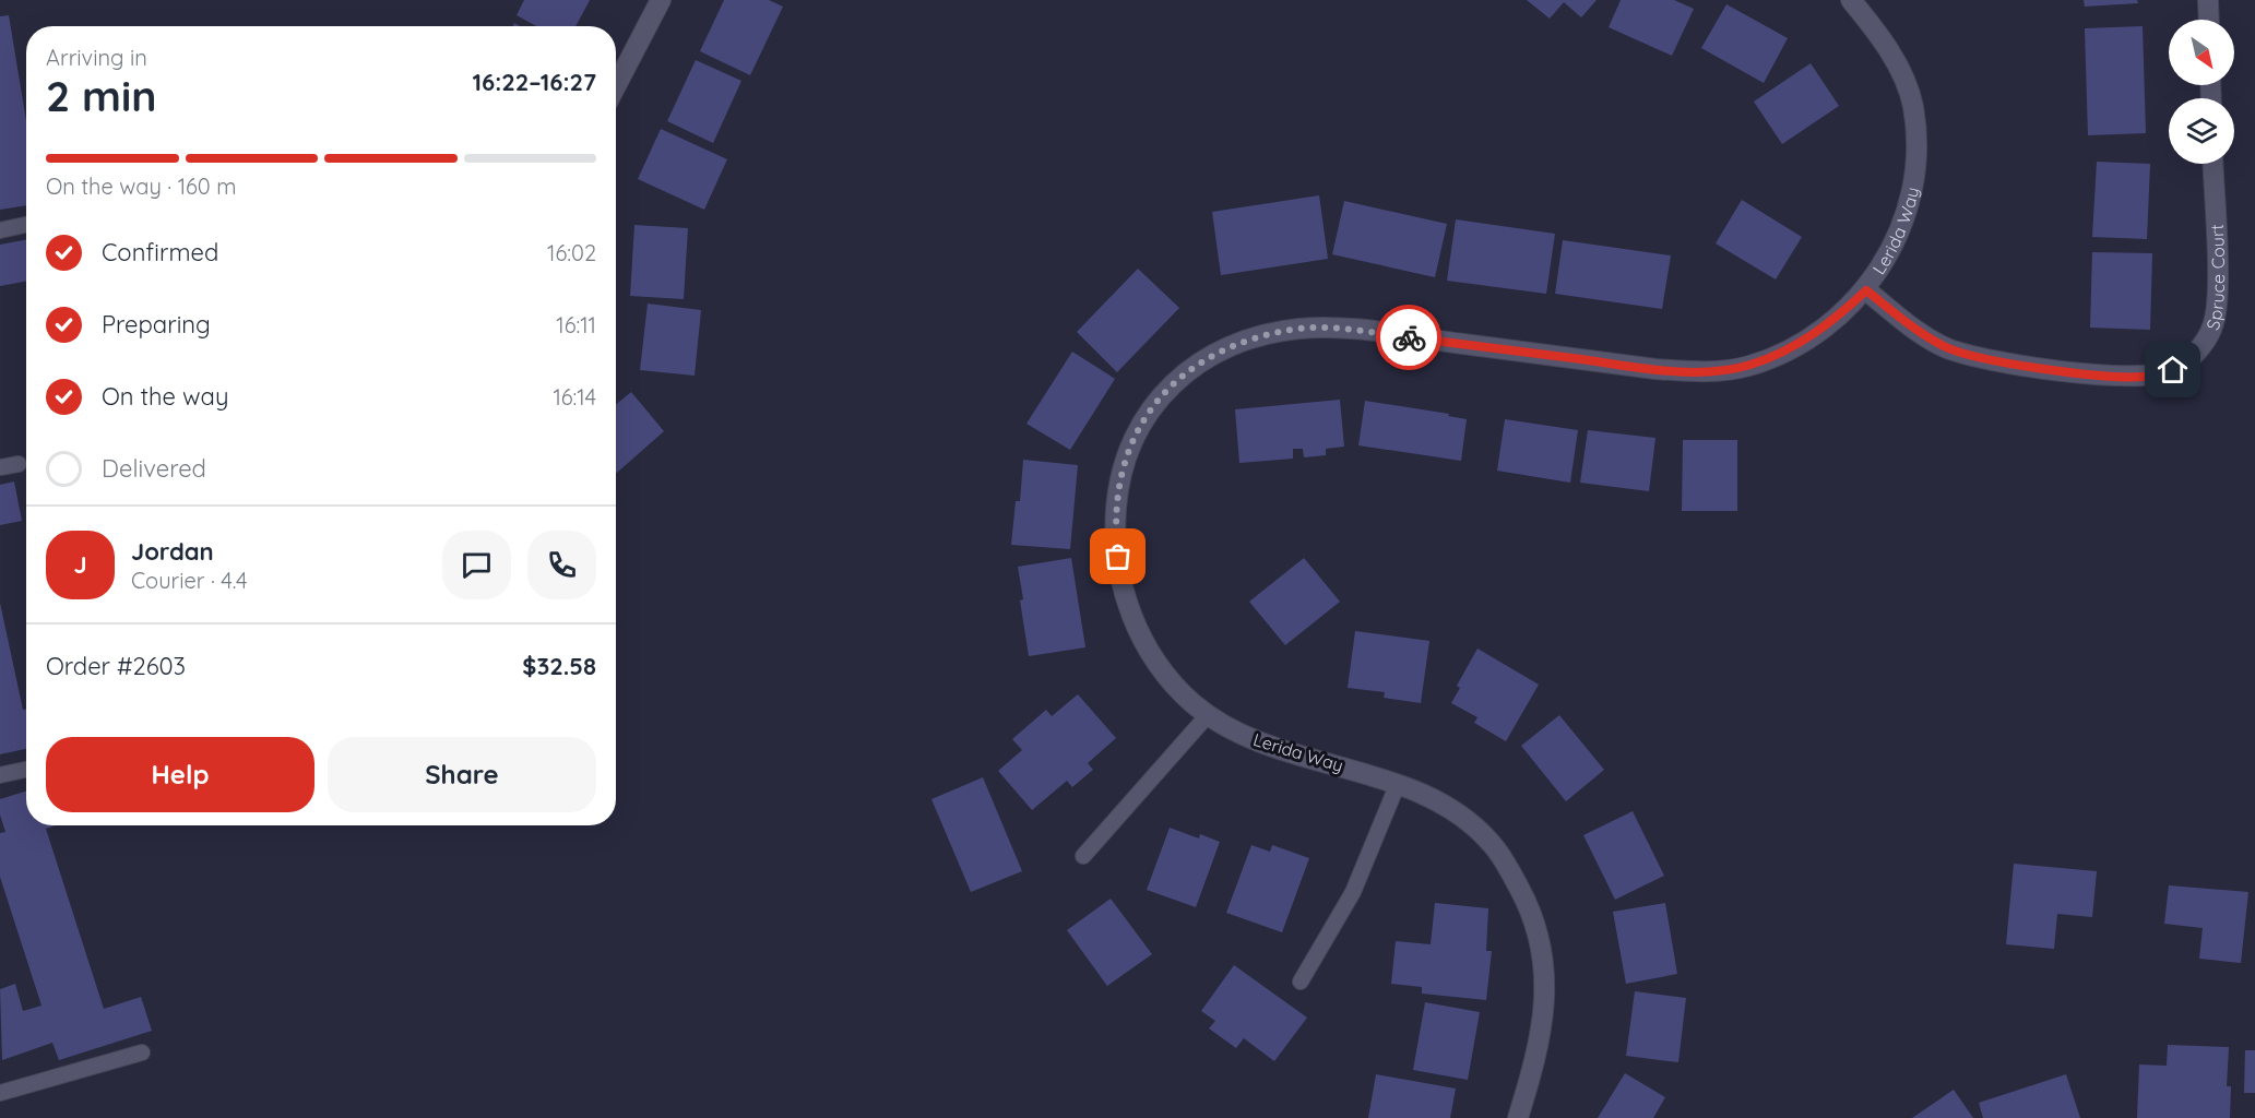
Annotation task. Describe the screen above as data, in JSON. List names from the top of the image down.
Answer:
{
  "streets": {
    "street": ["Lerida Way", "Spruce Court"]
  },
  "crossings": [
    ["Lerida Way", "Spruce Court"]
  ],
  "north": "bottom right",
  "page": {
    "heading": ["2 min", "Arriving in", "16:22–16:27"],
    "panel": [
      "Jordan",
      "Courier · 4.4",
      "Order #2603",
      "$32.58"
    ],
    "bar": "On the way · 160 m",
    "list": [
      ["Confirmed", "16:02"],
      ["Preparing", "16:11"],
      ["On the way", "16:14"],
      "Delivered"
    ],
    "round": "J",
    "buttons": ["Help", "Share"]
  }
}
